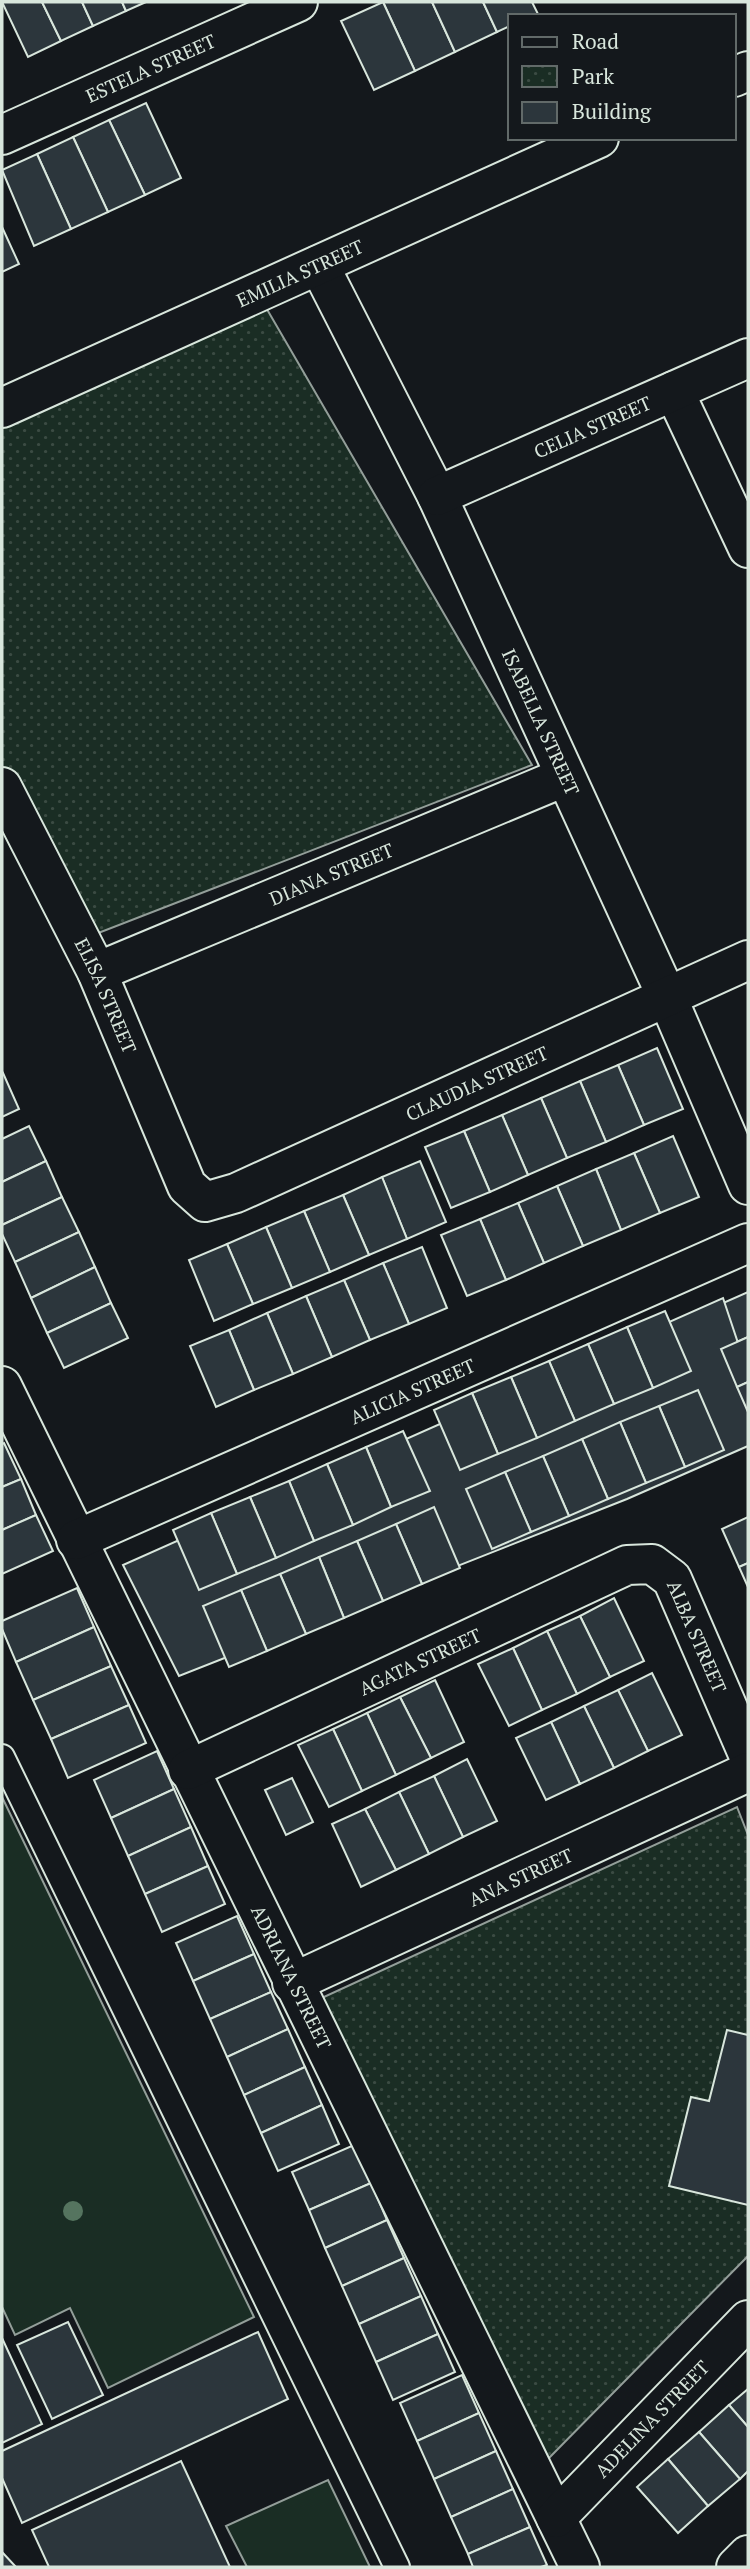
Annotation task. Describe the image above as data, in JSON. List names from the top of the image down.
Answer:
{
  "streets": {
    "street": [
      "ESTELA STREET",
      "EMILIA STREET",
      "CELIA STREET",
      "ISABELLA STREET",
      "DIANA STREET",
      "ELISA STREET",
      "CLAUDIA STREET",
      "ALICIA STREET",
      "ALBA STREET",
      "AGATA STREET",
      "ANA STREET",
      "ADRIANA STREET",
      "ADELINA STREET"
    ]
  },
  "crossings": [
    ["EMILIA STREET", "ISABELLA STREET"],
    ["CELIA STREET", "ISABELLA STREET"],
    ["ISABELLA STREET", "DIANA STREET"],
    ["ISABELLA STREET", "CLAUDIA STREET"],
    ["DIANA STREET", "ELISA STREET"],
    ["ELISA STREET", "CLAUDIA STREET"],
    ["ALICIA STREET", "ADRIANA STREET"],
    ["ALBA STREET", "AGATA STREET"],
    ["AGATA STREET", "ADRIANA STREET"],
    ["ANA STREET", "ADRIANA STREET"],
    ["ADRIANA STREET", "ADELINA STREET"]
  ],
  "legend": ["Road", "Park", "Building"]
}
